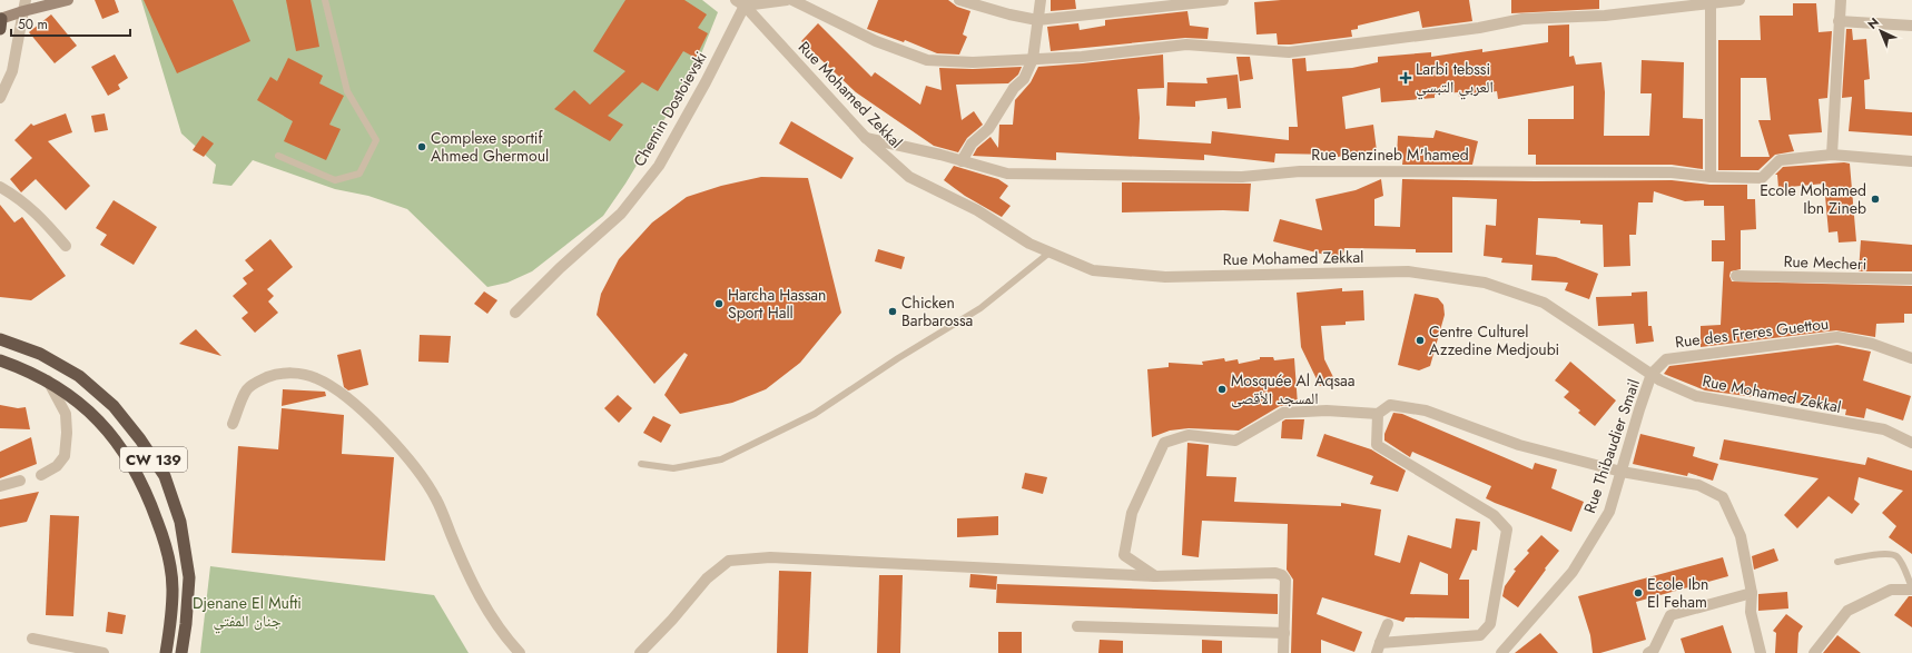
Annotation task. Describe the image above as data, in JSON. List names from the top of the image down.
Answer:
{
  "streets": {
    "highway": ["CW 139"],
    "street": [
      "Rue Mohamed Zekkal",
      "Chemin Dostoievski",
      "Rue Benzineb M'hamed",
      "Rue Mecheri",
      "Rue des Freres Guettou",
      "Rue Thibaudier Smail"
    ]
  },
  "crossings": [
    ["Rue Mohamed Zekkal", "Chemin Dostoievski"],
    ["Rue Mohamed Zekkal", "Rue Benzineb M'hamed"],
    ["Rue Mohamed Zekkal", "Rue des Freres Guettou"],
    ["Rue Mohamed Zekkal", "Rue Thibaudier Smail"],
    ["Rue des Freres Guettou", "Rue Thibaudier Smail"]
  ],
  "parks": ["Djenane El Mufti جنان المفتي"],
  "places": {
    "health": ["Larbi tebssi العربي التبسي"],
    "other": [
      "Complexe sportif Ahmed Ghermoul",
      "Ecole Mohamed Ibn Zineb",
      "Harcha Hassan Sport Hall",
      "Chicken Barbarossa",
      "Centre Culturel Azzedine Medjoubi",
      "Mosquée Al Aqsaa المسجد الأقصى",
      "Ecole Ibn El Feham"
    ]
  },
  "scale_bar": "50 m",
  "north": "top left"
}
